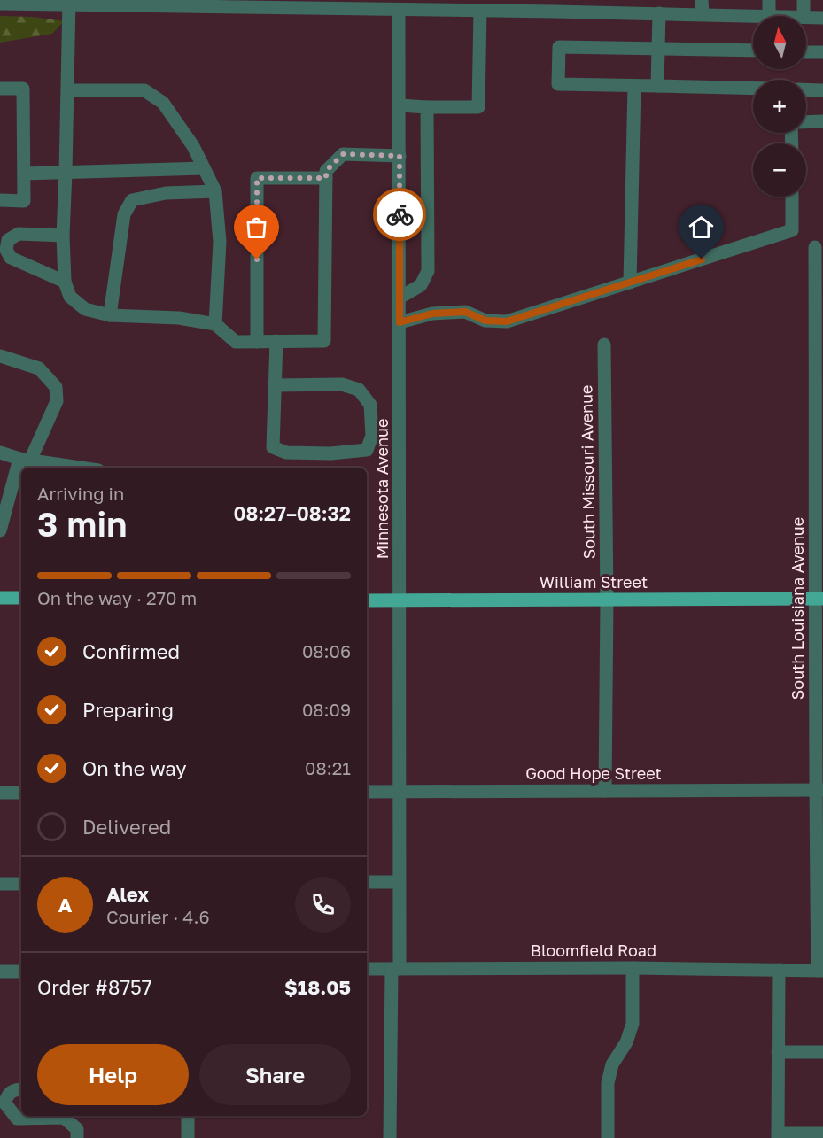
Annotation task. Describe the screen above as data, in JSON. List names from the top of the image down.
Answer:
{
  "streets": {
    "main road": ["William Street"],
    "street": [
      "South Missouri Avenue",
      "Minnesota Avenue",
      "South Louisiana Avenue",
      "Good Hope Street",
      "Bloomfield Road"
    ]
  },
  "crossings": [
    ["South Missouri Avenue", "William Street"],
    ["South Missouri Avenue", "Good Hope Street"],
    ["Minnesota Avenue", "William Street"],
    ["Minnesota Avenue", "Good Hope Street"],
    ["Minnesota Avenue", "Bloomfield Road"],
    ["William Street", "South Louisiana Avenue"],
    ["South Louisiana Avenue", "Good Hope Street"],
    ["South Louisiana Avenue", "Bloomfield Road"]
  ],
  "north": "top",
  "page": {
    "map_buttons": ["+", "−"],
    "heading": ["3 min", "Arriving in", "08:27–08:32"],
    "panel": [
      "Alex",
      "Courier · 4.6",
      "Order #8757",
      "$18.05"
    ],
    "bar": "On the way · 270 m",
    "list": [
      ["Confirmed", "08:06"],
      ["Preparing", "08:09"],
      ["On the way", "08:21"],
      "Delivered"
    ],
    "round": "A",
    "buttons": ["Help", "Share"]
  }
}
